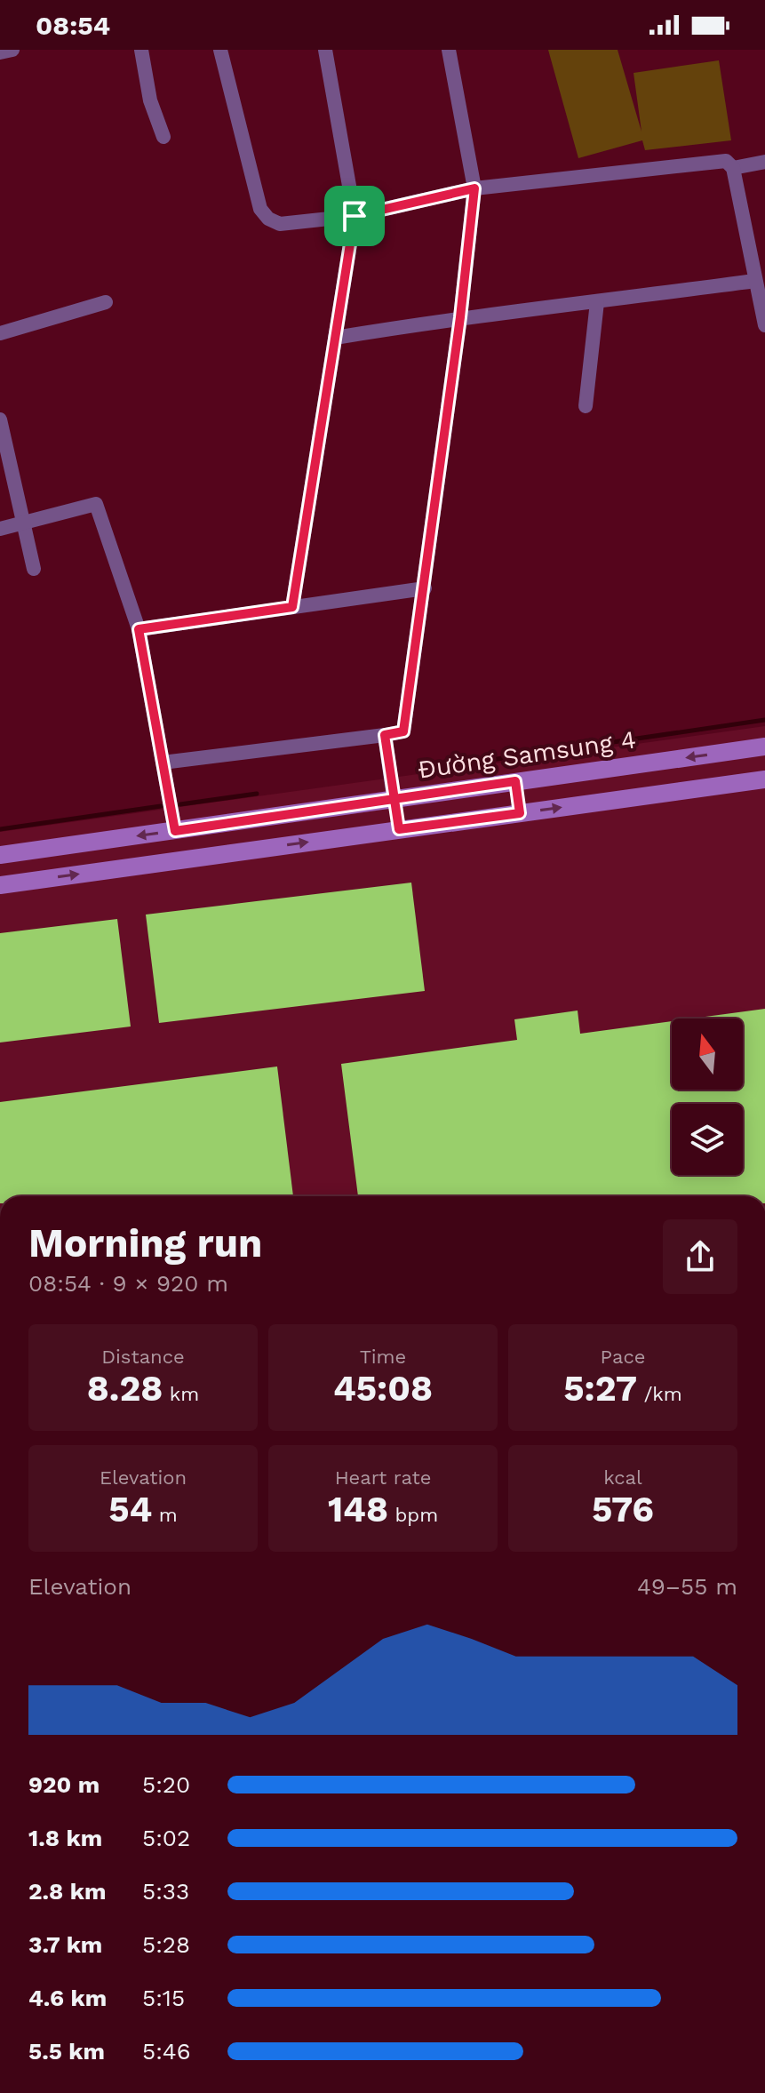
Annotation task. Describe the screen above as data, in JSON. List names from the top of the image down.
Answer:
{
  "streets": {
    "main road": ["Đường Samsung 4"]
  },
  "north": "top",
  "page": {
    "status": "08:54",
    "heading": ["Morning run", "08:54 · 9 × 920 m"],
    "stats": [
      ["Distance", "8.28 km"],
      ["Time", "45:08"],
      ["Pace", "5:27 /km"],
      ["Elevation", "54 m"],
      ["Heart rate", "148 bpm"],
      ["kcal", "576"]
    ],
    "chart": ["Elevation", "49–55 m"],
    "list": [
      {
        "name": "920 m",
        "note": "5:20"
      },
      {
        "name": "1.8 km",
        "note": "5:02"
      },
      {
        "name": "2.8 km",
        "note": "5:33"
      },
      {
        "name": "3.7 km",
        "note": "5:28"
      },
      {
        "name": "4.6 km",
        "note": "5:15"
      },
      {
        "name": "5.5 km",
        "note": "5:46"
      }
    ]
  }
}
